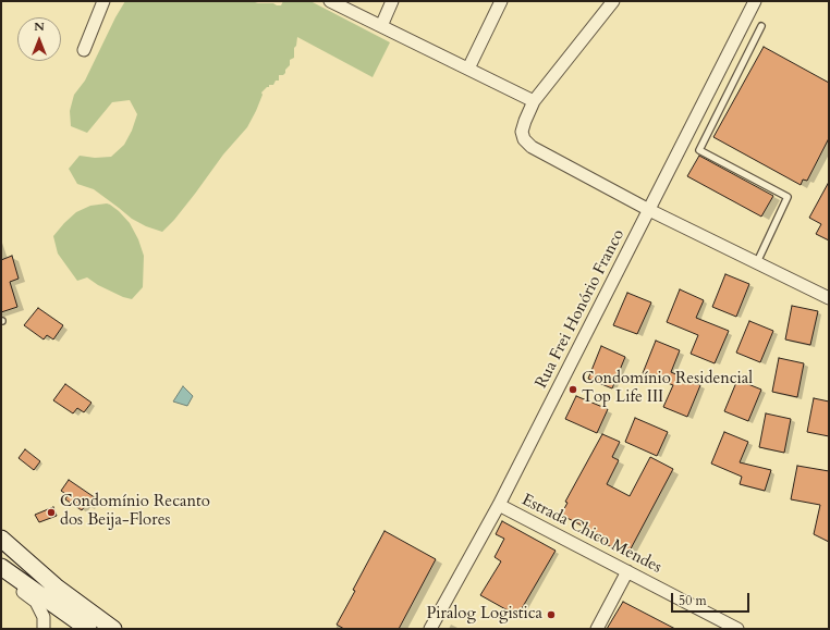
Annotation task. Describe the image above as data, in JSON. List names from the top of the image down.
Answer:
{
  "streets": {
    "street": ["Rua Frei Honório Franco", "Estrada Chico Mendes"]
  },
  "crossings": [
    ["Rua Frei Honório Franco", "Estrada Chico Mendes"]
  ],
  "places": ["Condomínio Residencial Top Life III", "Condomínio Recanto dos Beija-Flores", "Piralog Logistica"],
  "scale_bar": "50 m",
  "north": "top"
}
